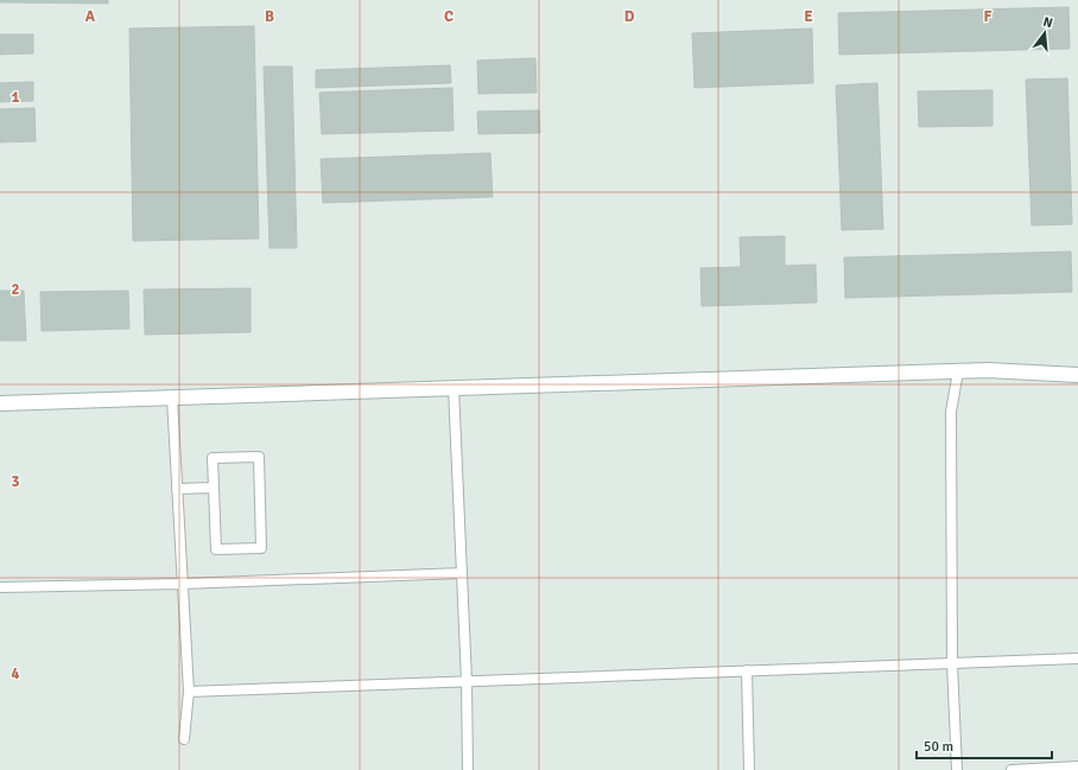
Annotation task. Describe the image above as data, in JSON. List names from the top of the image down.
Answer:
{
  "scale_bar": "50 m",
  "north": "top",
  "grid": {
    "columns": [
      "A",
      "B",
      "C",
      "D",
      "E",
      "F"
    ],
    "rows": [
      "1",
      "2",
      "3",
      "4"
    ]
  }
}
